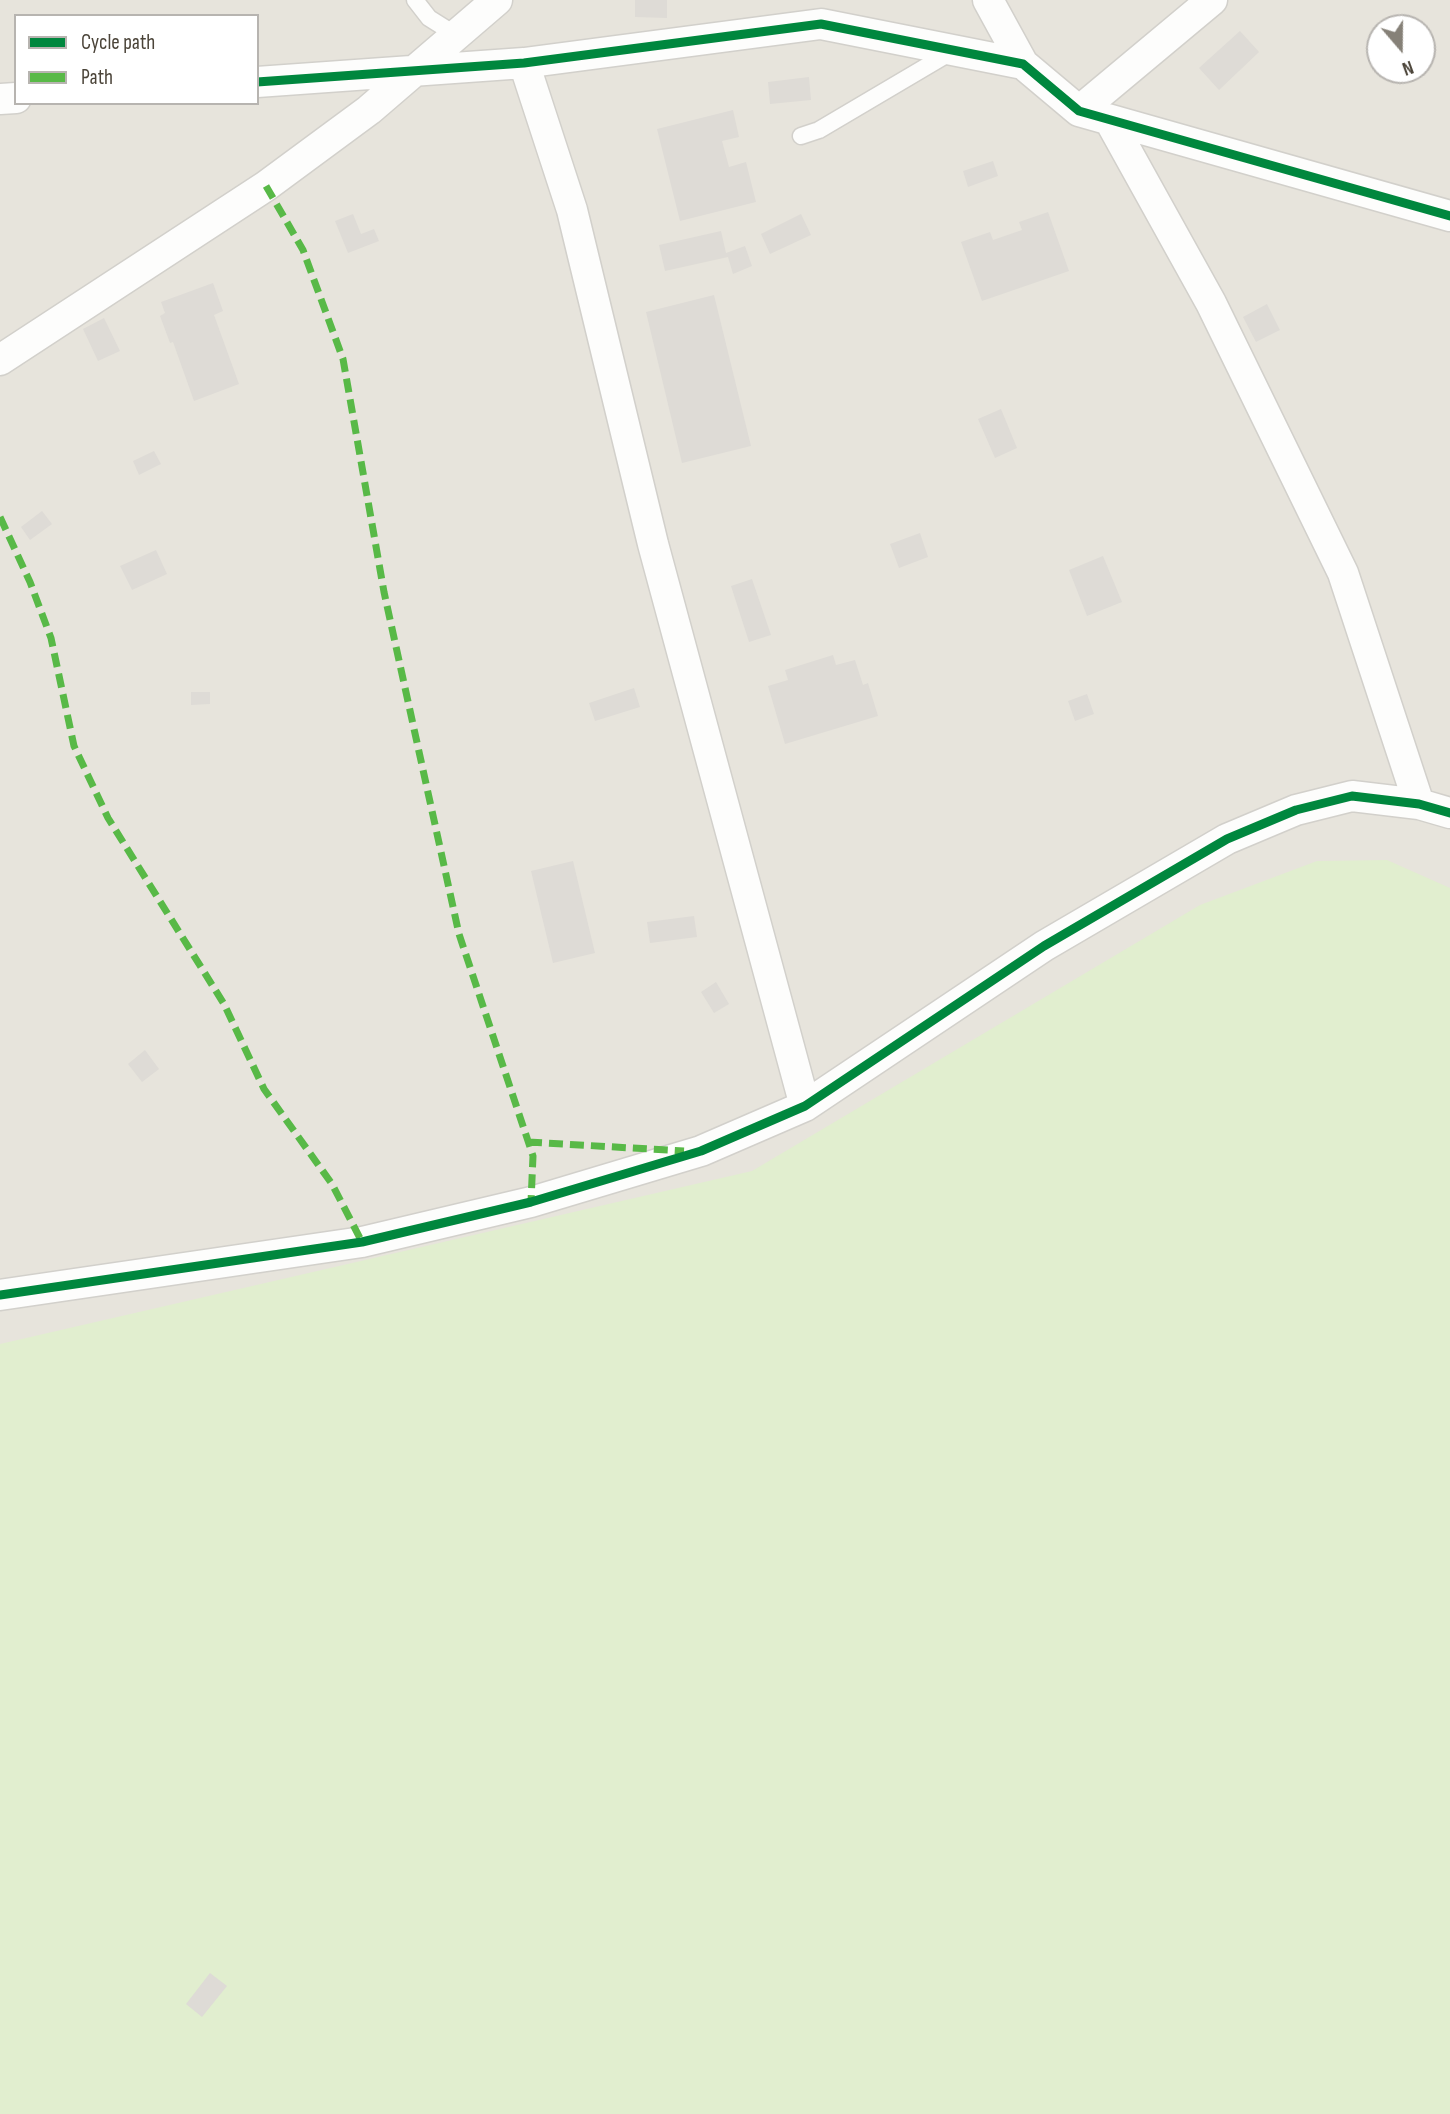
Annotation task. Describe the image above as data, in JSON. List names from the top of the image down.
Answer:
{
  "legend": ["Cycle path", "Path"],
  "north": "bottom"
}
